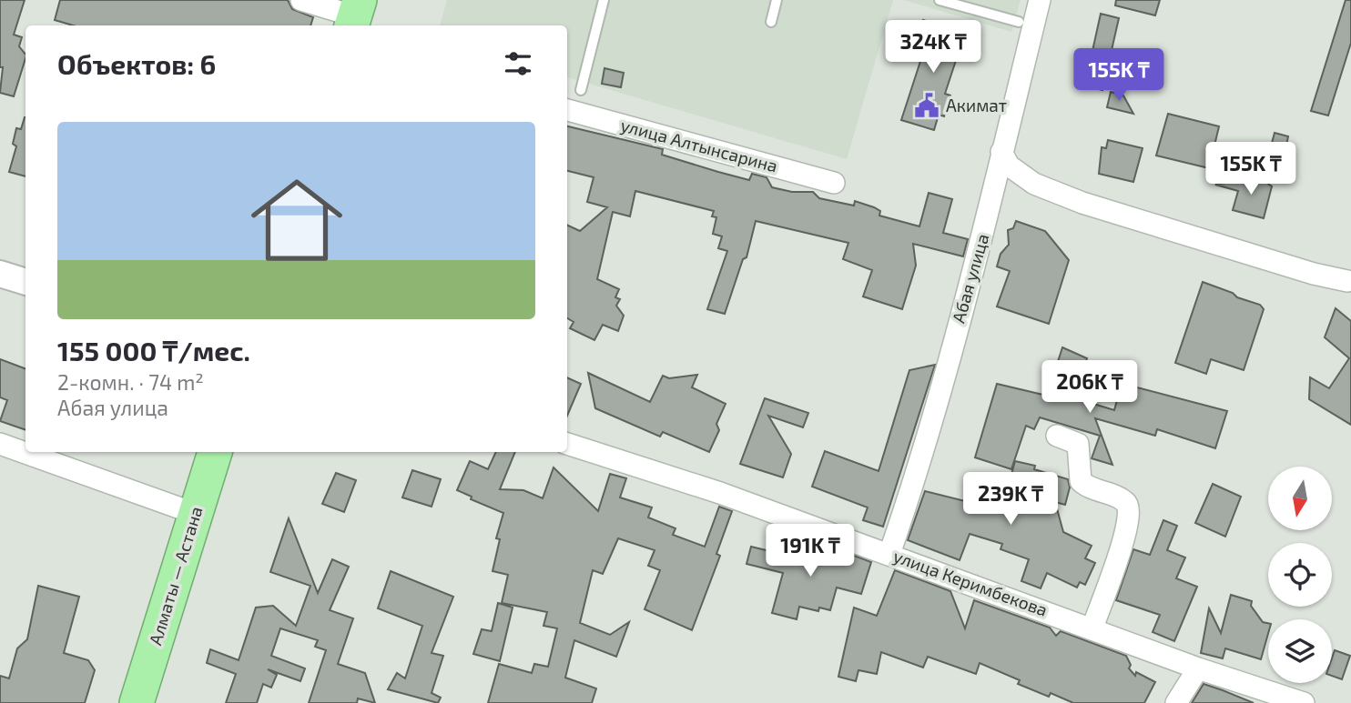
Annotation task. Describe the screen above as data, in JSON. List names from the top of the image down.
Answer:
{
  "streets": {
    "highway": ["Алматы — Астана"],
    "street": ["улица Алтынсарина", "Абая улица", "улица Керимбекова"]
  },
  "crossings": [
    ["Абая улица", "улица Керимбекова"]
  ],
  "places": {
    "public building": ["Акимат"]
  },
  "north": "bottom",
  "page": {
    "price": [
      "324K ₸",
      "155K ₸",
      "155K ₸",
      "206K ₸",
      "239K ₸",
      "191K ₸"
    ],
    "heading": "Объектов: 6",
    "list": [
      {
        "name": "155 000 ₸/мес.",
        "note": "2-комн. · 74 m² · Абая улица"
      }
    ]
  }
}
